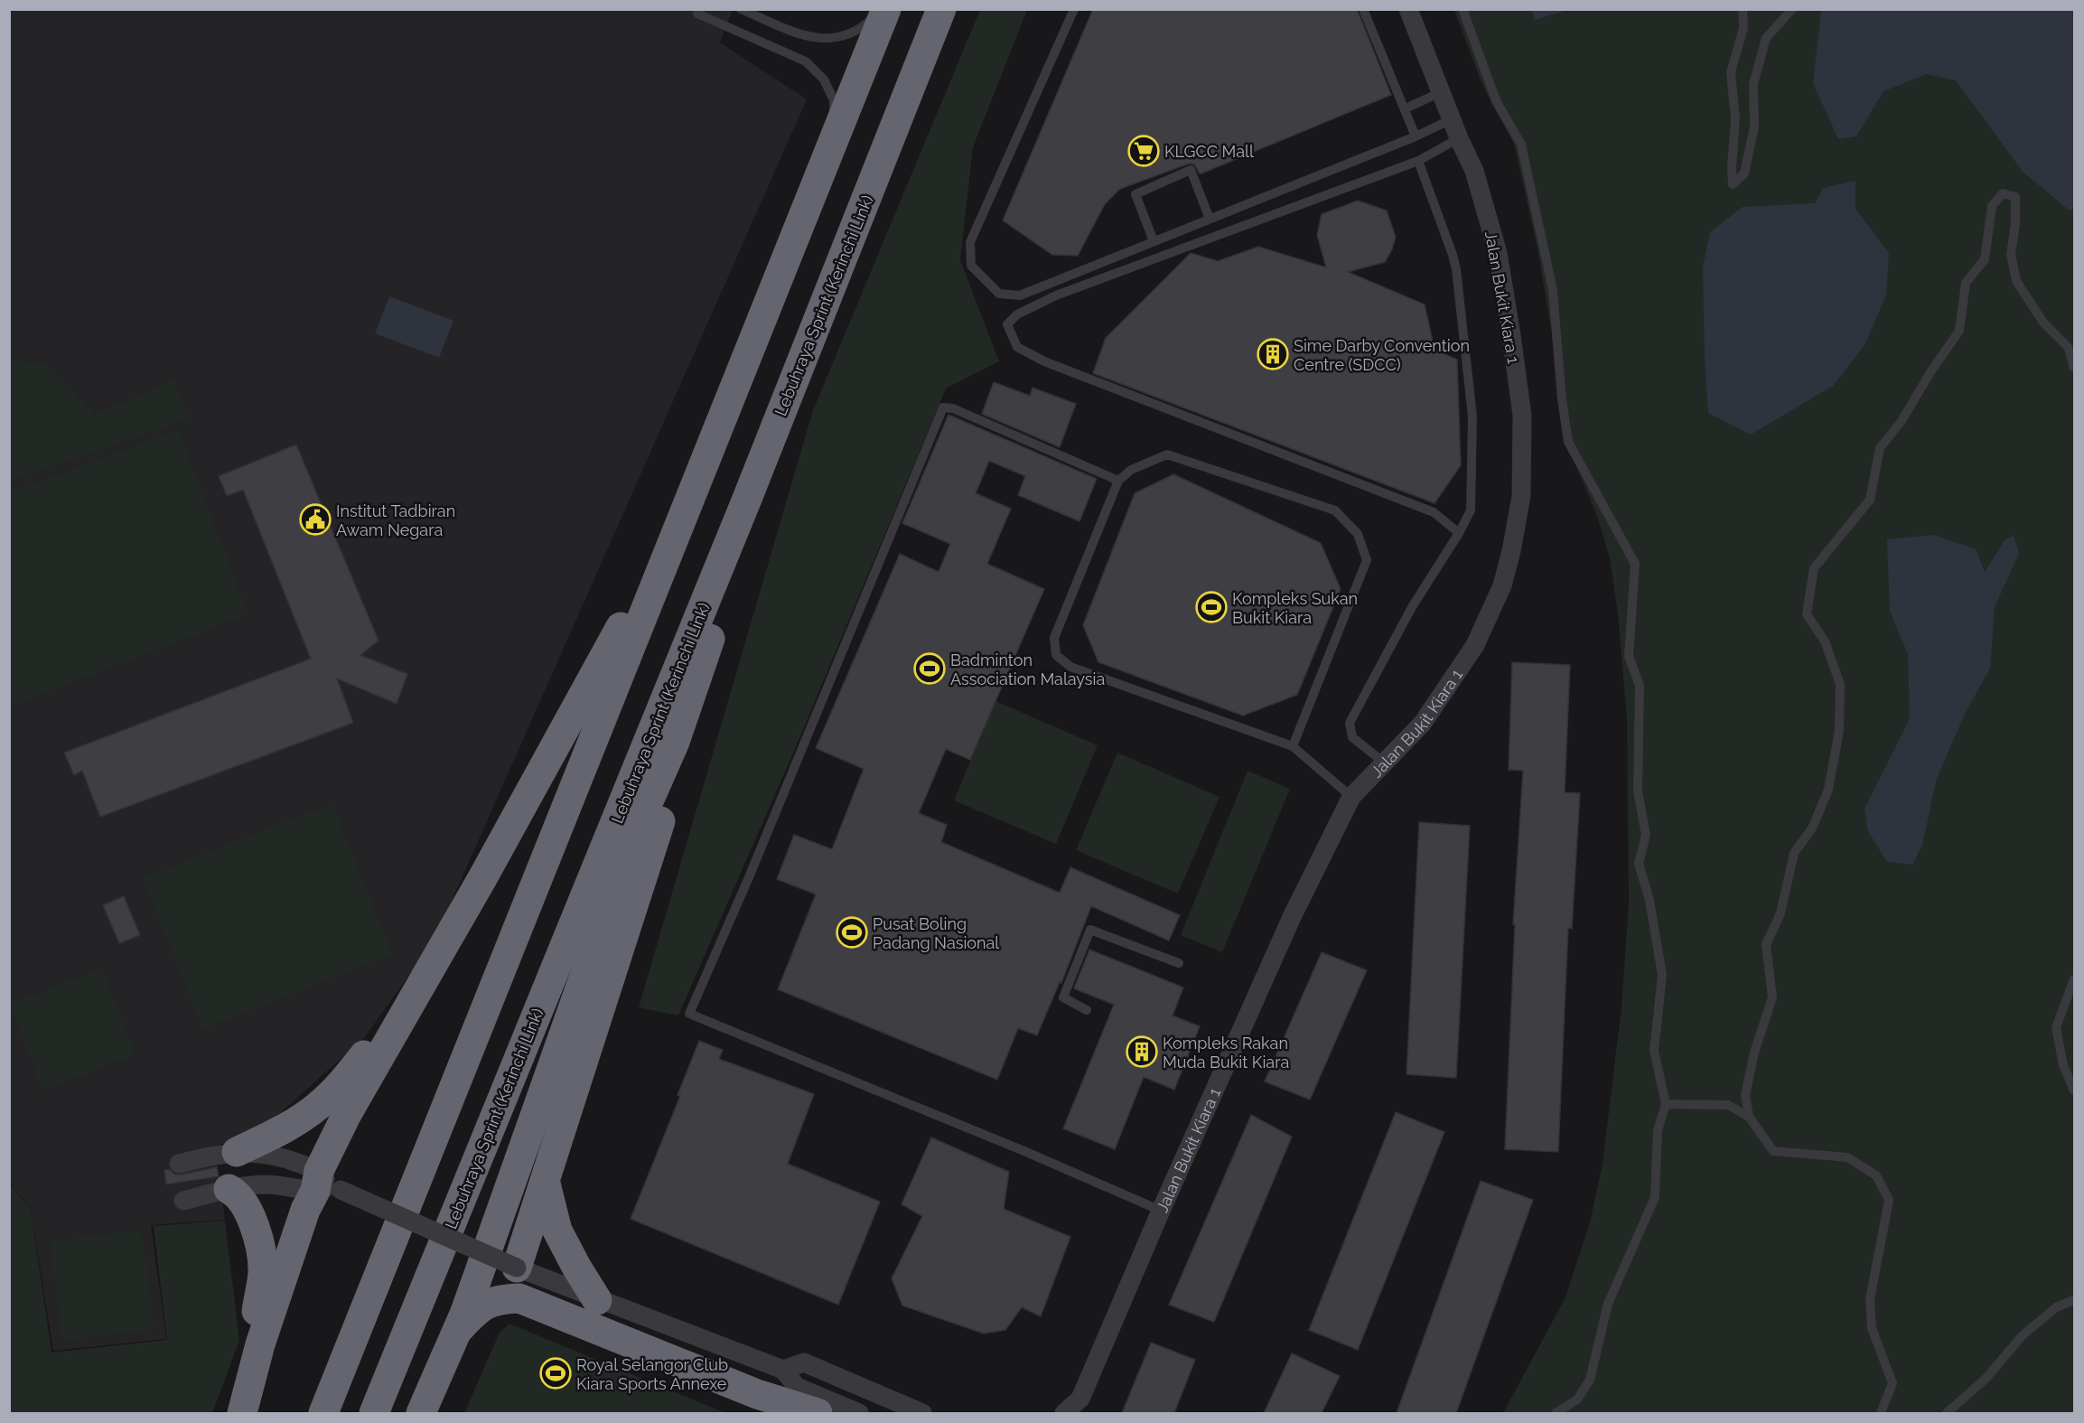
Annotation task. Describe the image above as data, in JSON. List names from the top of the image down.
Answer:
{
  "streets": {
    "highway": ["Lebuhraya Sprint (Kerinchi Link)"],
    "street": ["Jalan Bukit Kiara 1"]
  },
  "places": {
    "supermarket": ["KLGCC Mall"],
    "building": ["Sime Darby Convention Centre (SDCC)", "Kompleks Rakan Muda Bukit Kiara"],
    "public building": ["Institut Tadbiran Awam Negara"],
    "sports": [
      "Kompleks Sukan Bukit Kiara",
      "Badminton Association Malaysia",
      "Pusat Boling Padang Nasional",
      "Royal Selangor Club Kiara Sports Annexe"
    ]
  }
}
